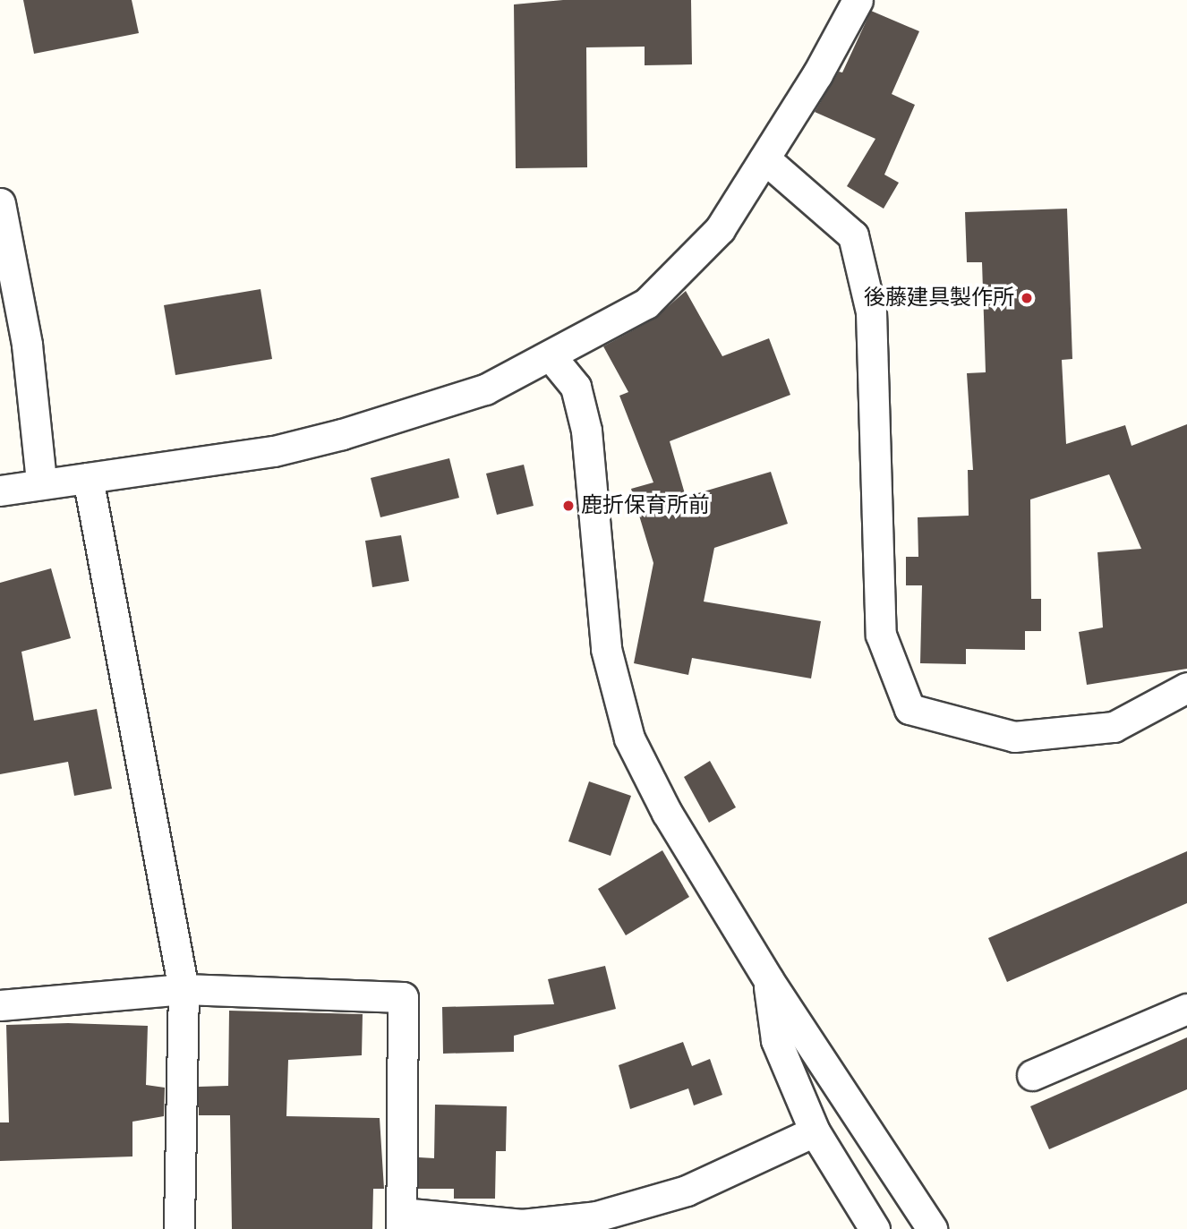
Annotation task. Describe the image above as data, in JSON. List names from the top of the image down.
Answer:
{
  "places": ["後藤建具製作所", "鹿折保育所前"]
}
